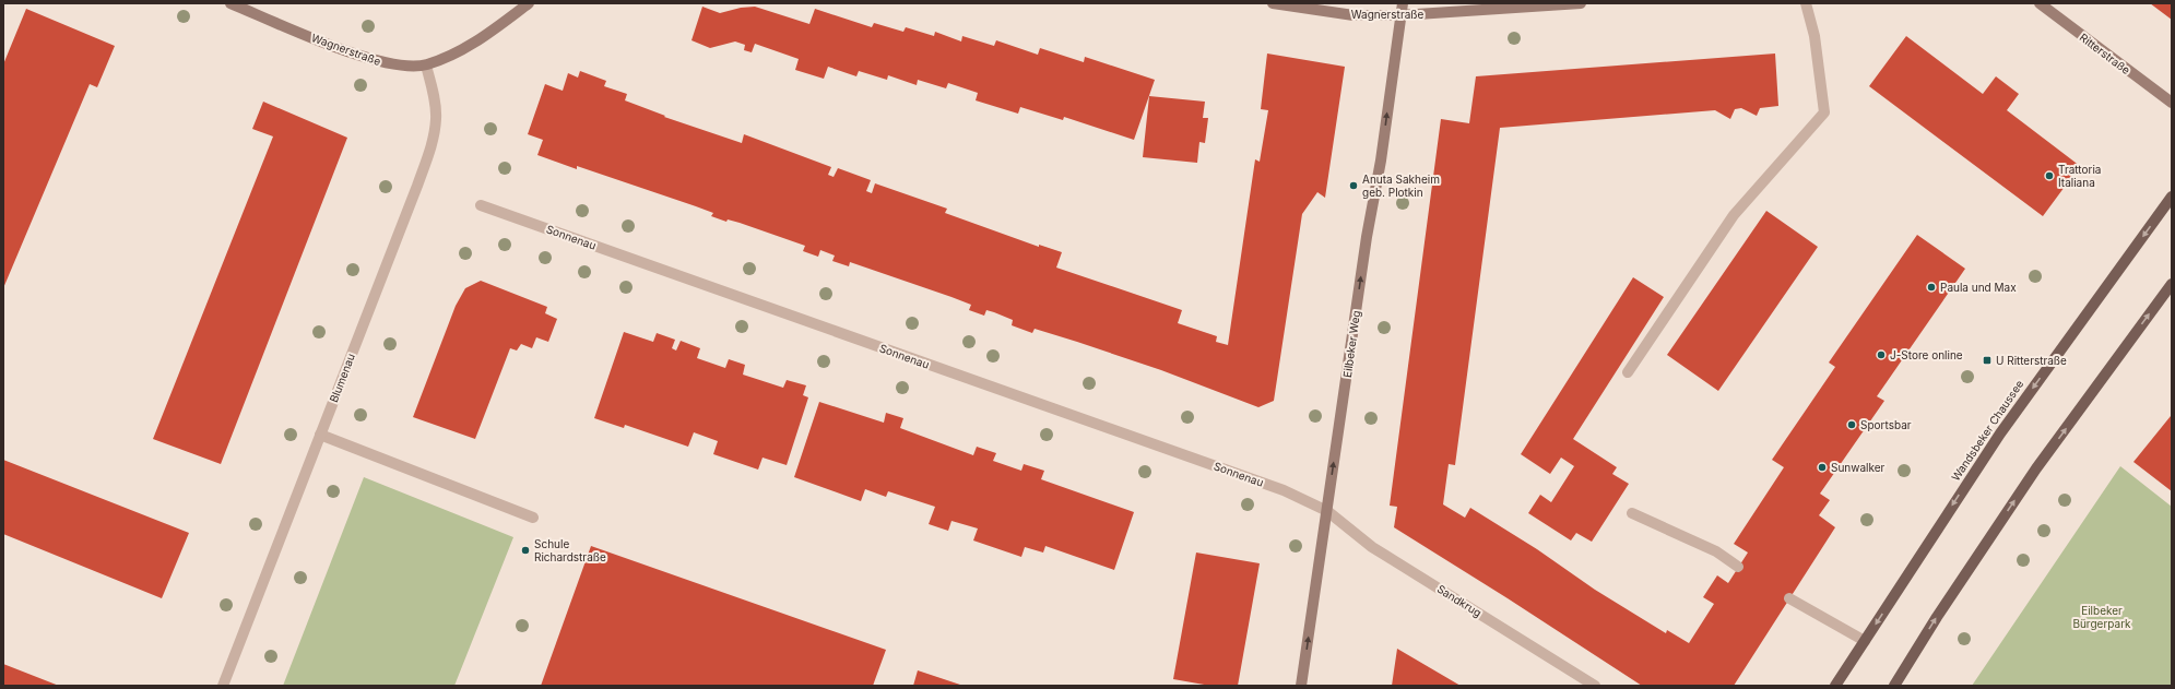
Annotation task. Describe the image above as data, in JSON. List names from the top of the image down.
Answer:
{
  "streets": {
    "main road": [
      "Wagnerstraße",
      "Ritterstraße",
      "Eilbeker Weg",
      "Wandsbeker Chaussee"
    ],
    "street": ["Sonnenau", "Blumenau", "Sandkrug"]
  },
  "crossings": [
    ["Wagnerstraße", "Eilbeker Weg"],
    ["Wagnerstraße", "Blumenau"],
    ["Sonnenau", "Eilbeker Weg"],
    ["Sonnenau", "Sandkrug"],
    ["Eilbeker Weg", "Sandkrug"]
  ],
  "one_way": ["Eilbeker Weg"],
  "parks": ["Eilbeker Bürgerpark"],
  "places": {
    "other": [
      "Trattoria Italiana",
      "Anuta Sakheim geb. Plotkin",
      "Paula und Max",
      "J-Store online",
      "Sportsbar",
      "Sunwalker",
      "Schule Richardstraße"
    ],
    "transit": ["U Ritterstraße"]
  }
}
